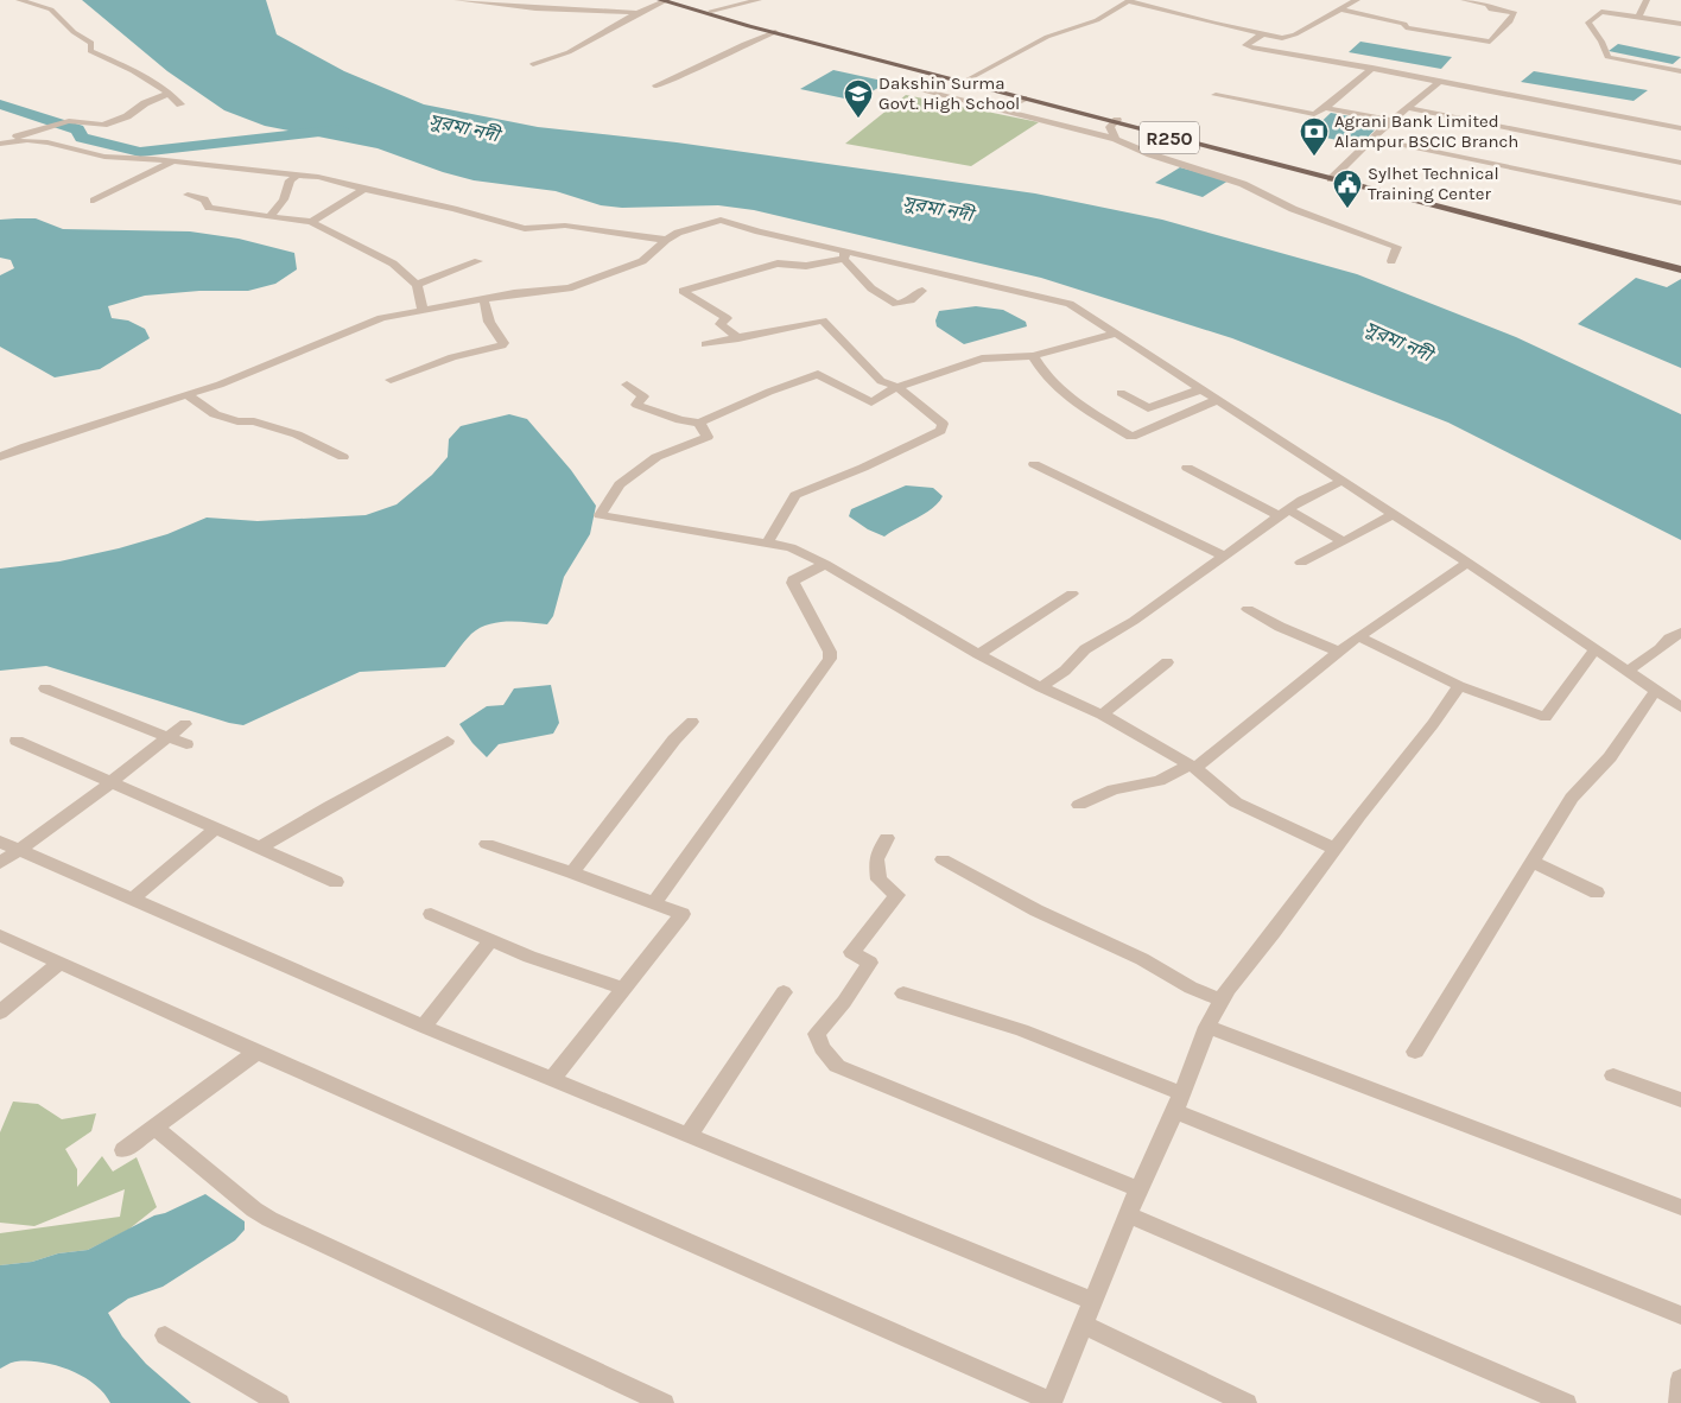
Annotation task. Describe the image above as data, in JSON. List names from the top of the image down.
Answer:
{
  "streets": {
    "main road": ["R250"]
  },
  "water": ["সুরমা নদী"],
  "places": {
    "school or university": ["Dakshin Surma Govt. High School"],
    "bank": ["Agrani Bank Limited Alampur BSCIC Branch"],
    "public building": ["Sylhet Technical Training Center"]
  }
}
